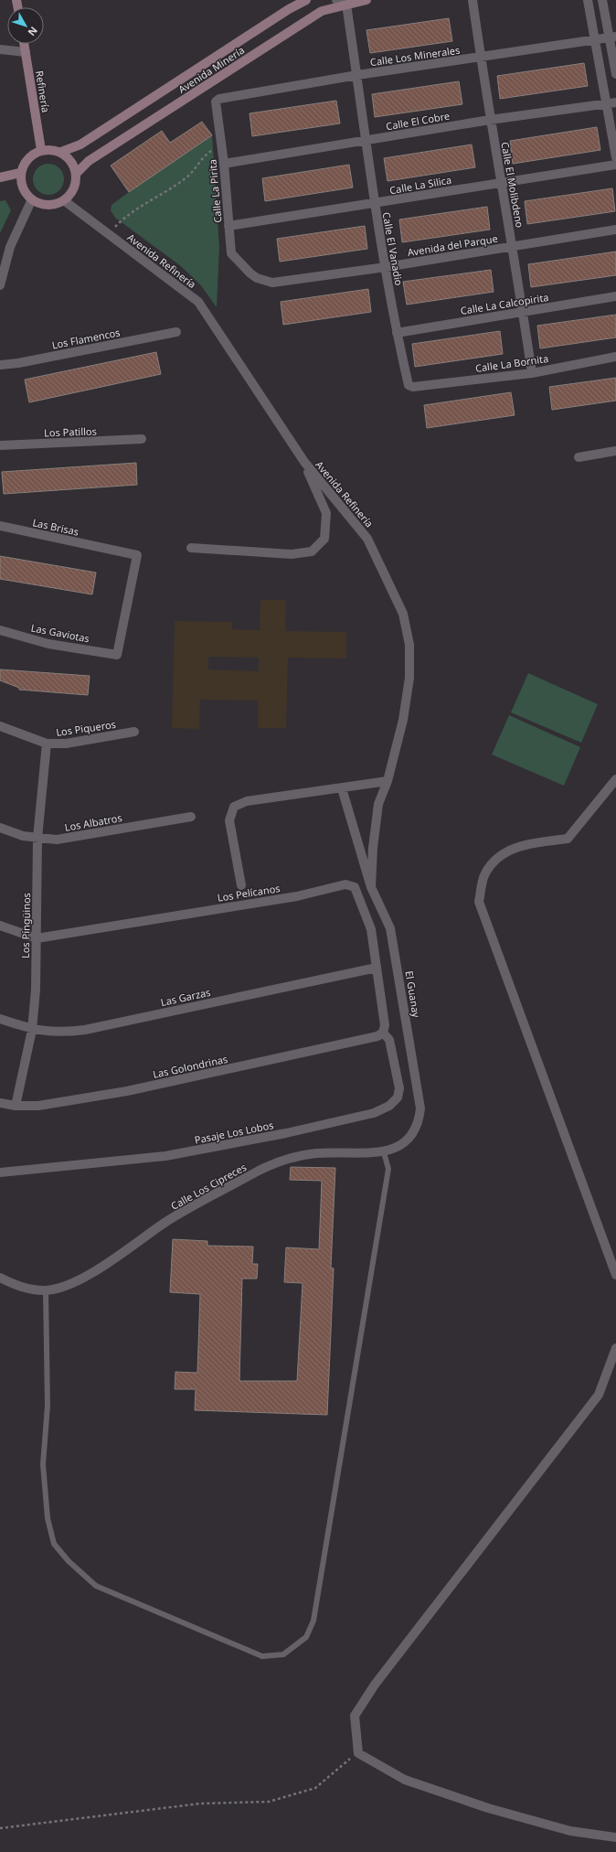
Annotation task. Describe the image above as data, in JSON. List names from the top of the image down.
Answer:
{
  "streets": {
    "main road": ["Avenida Minería", "Refinería"],
    "street": [
      "Calle Los Minerales",
      "Calle El Cobre",
      "Calle La Silica",
      "Calle El Molibdeno",
      "Calle La Pirita",
      "Avenida del Parque",
      "Calle El Vanadio",
      "Avenida Refinería",
      "Calle La Calcopirita",
      "Los Flamencos",
      "Calle La Bornita",
      "Los Patillos",
      "Las Brisas",
      "Las Gaviotas",
      "Los Piqueros",
      "Los Albatros",
      "Los Pelícanos",
      "Los Pingüinos",
      "El Guanay",
      "Las Garzas",
      "Las Golondrinas",
      "Pasaje Los Lobos",
      "Calle Los Cipreces"
    ]
  },
  "crossings": [
    ["Calle Los Minerales", "Calle El Molibdeno"],
    ["Calle Los Minerales", "Calle La Pirita"],
    ["Calle Los Minerales", "Calle El Vanadio"],
    ["Avenida Minería", "Refinería"],
    ["Avenida Minería", "Calle El Vanadio"],
    ["Avenida Minería", "Avenida Refinería"],
    ["Refinería", "Avenida Refinería"],
    ["Calle El Cobre", "Calle El Molibdeno"],
    ["Calle El Cobre", "Calle La Pirita"],
    ["Calle El Cobre", "Calle El Vanadio"],
    ["Calle La Silica", "Calle El Molibdeno"],
    ["Calle La Silica", "Calle La Pirita"],
    ["Calle La Silica", "Calle El Vanadio"],
    ["Calle El Molibdeno", "Avenida del Parque"],
    ["Calle El Molibdeno", "Calle La Calcopirita"],
    ["Calle El Molibdeno", "Calle La Bornita"],
    ["Calle La Pirita", "Avenida del Parque"],
    ["Avenida del Parque", "Calle El Vanadio"],
    ["Calle El Vanadio", "Calle La Calcopirita"],
    ["Calle El Vanadio", "Calle La Bornita"],
    ["Avenida Refinería", "El Guanay"],
    ["Las Brisas", "Las Gaviotas"],
    ["Los Piqueros", "Los Pingüinos"],
    ["Los Albatros", "Los Pingüinos"],
    ["Los Pelícanos", "Los Pingüinos"],
    ["Los Pelícanos", "Las Garzas"],
    ["Los Pelícanos", "Las Golondrinas"],
    ["Los Pelícanos", "Pasaje Los Lobos"],
    ["Los Pingüinos", "Las Garzas"],
    ["Los Pingüinos", "Las Golondrinas"],
    ["El Guanay", "Calle Los Cipreces"],
    ["Las Golondrinas", "Pasaje Los Lobos"]
  ],
  "north": "bottom right"
}
